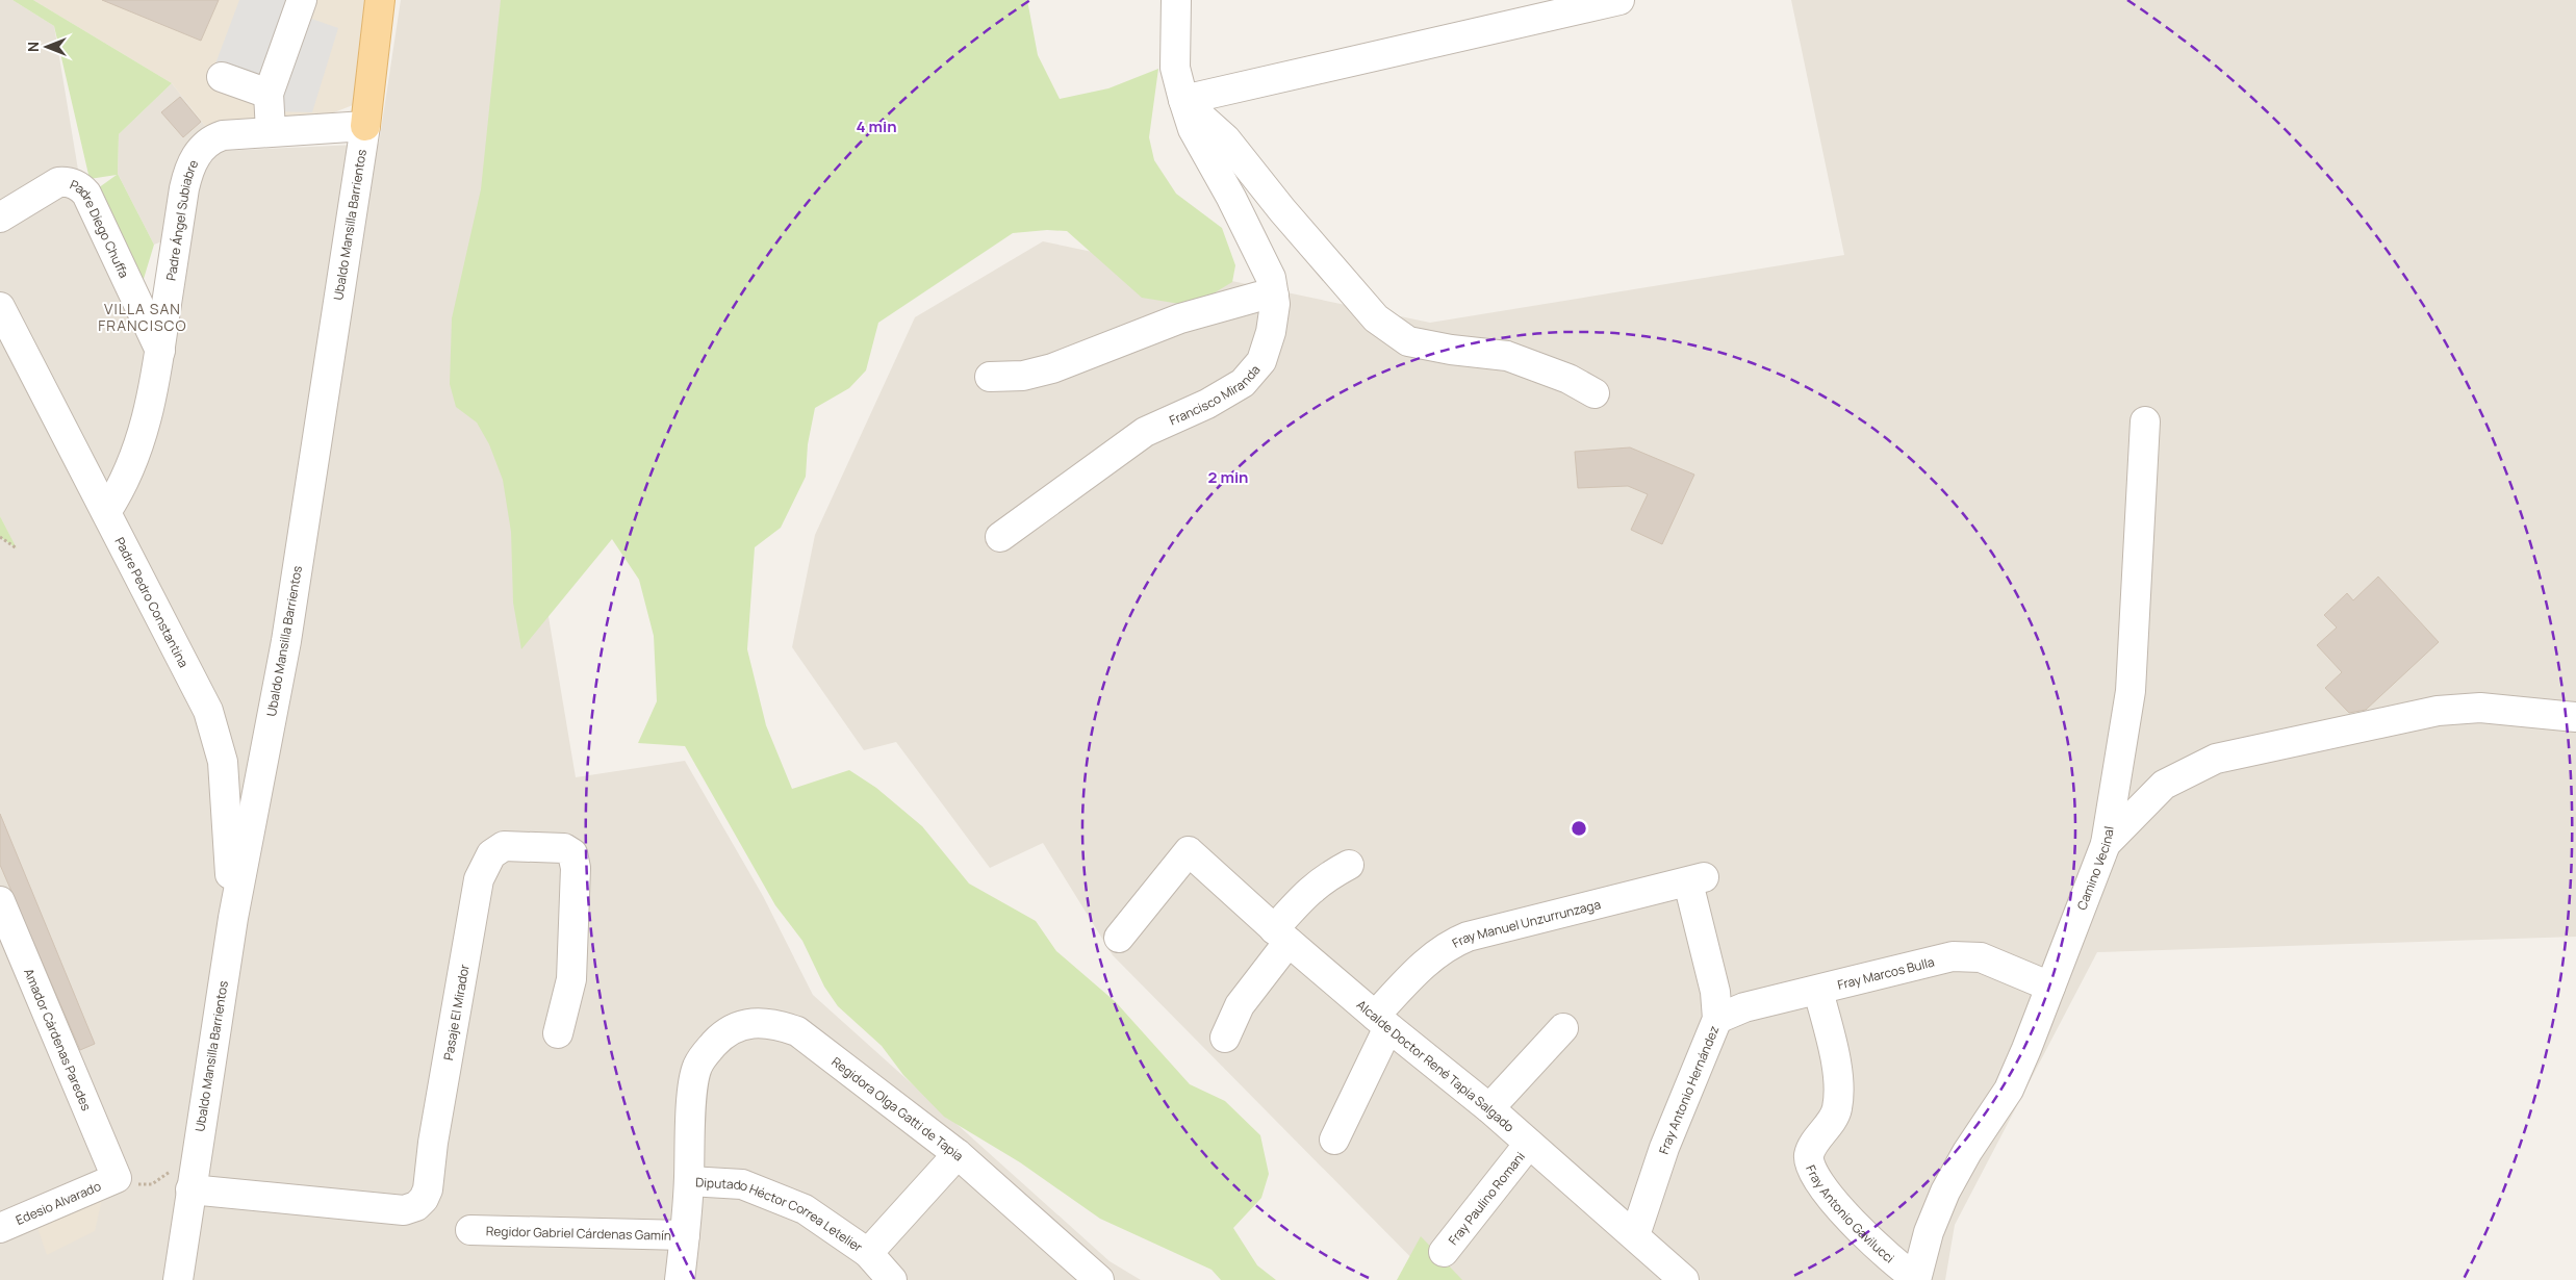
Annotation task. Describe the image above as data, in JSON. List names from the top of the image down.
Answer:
{
  "streets": {
    "main road": ["Ubaldo Mansilla Barrientos"],
    "street": [
      "Padre Ángel Subiabre",
      "Padre Diego Chuffa",
      "Francisco Miranda",
      "Padre Pedro Constantina",
      "Camino Vecinal",
      "Fray Manuel Unzurrunzaga",
      "Fray Marcos Bulla",
      "Pasaje El Mirador",
      "Amador Cárdenas Paredes",
      "Alcalde Doctor René Tapia Salgado",
      "Fray Antonio Hernández",
      "Regidora Olga Gatti de Tapia",
      "Fray Paulino Romani",
      "Edesio Alvarado",
      "Fray Antonio Gavilucci",
      "Diputado Héctor Correa Letelier",
      "Regidor Gabriel Cárdenas Gamín"
    ]
  },
  "crossings": [
    ["Padre Ángel Subiabre", "Ubaldo Mansilla Barrientos"],
    ["Padre Ángel Subiabre", "Padre Diego Chuffa"],
    ["Padre Ángel Subiabre", "Padre Pedro Constantina"],
    ["Ubaldo Mansilla Barrientos", "Padre Pedro Constantina"],
    ["Ubaldo Mansilla Barrientos", "Pasaje El Mirador"],
    ["Camino Vecinal", "Fray Marcos Bulla"],
    ["Camino Vecinal", "Fray Antonio Gavilucci"],
    ["Fray Manuel Unzurrunzaga", "Alcalde Doctor René Tapia Salgado"],
    ["Fray Manuel Unzurrunzaga", "Fray Antonio Hernández"],
    ["Fray Marcos Bulla", "Fray Antonio Hernández"],
    ["Fray Marcos Bulla", "Fray Antonio Gavilucci"],
    ["Amador Cárdenas Paredes", "Edesio Alvarado"],
    ["Alcalde Doctor René Tapia Salgado", "Fray Antonio Hernández"],
    ["Alcalde Doctor René Tapia Salgado", "Fray Paulino Romani"],
    ["Regidora Olga Gatti de Tapia", "Diputado Héctor Correa Letelier"],
    ["Diputado Héctor Correa Letelier", "Regidor Gabriel Cárdenas Gamín"]
  ],
  "districts": ["VILLA SAN FRANCISCO"],
  "north": "left",
  "rings": ["4 min", "2 min"]
}
